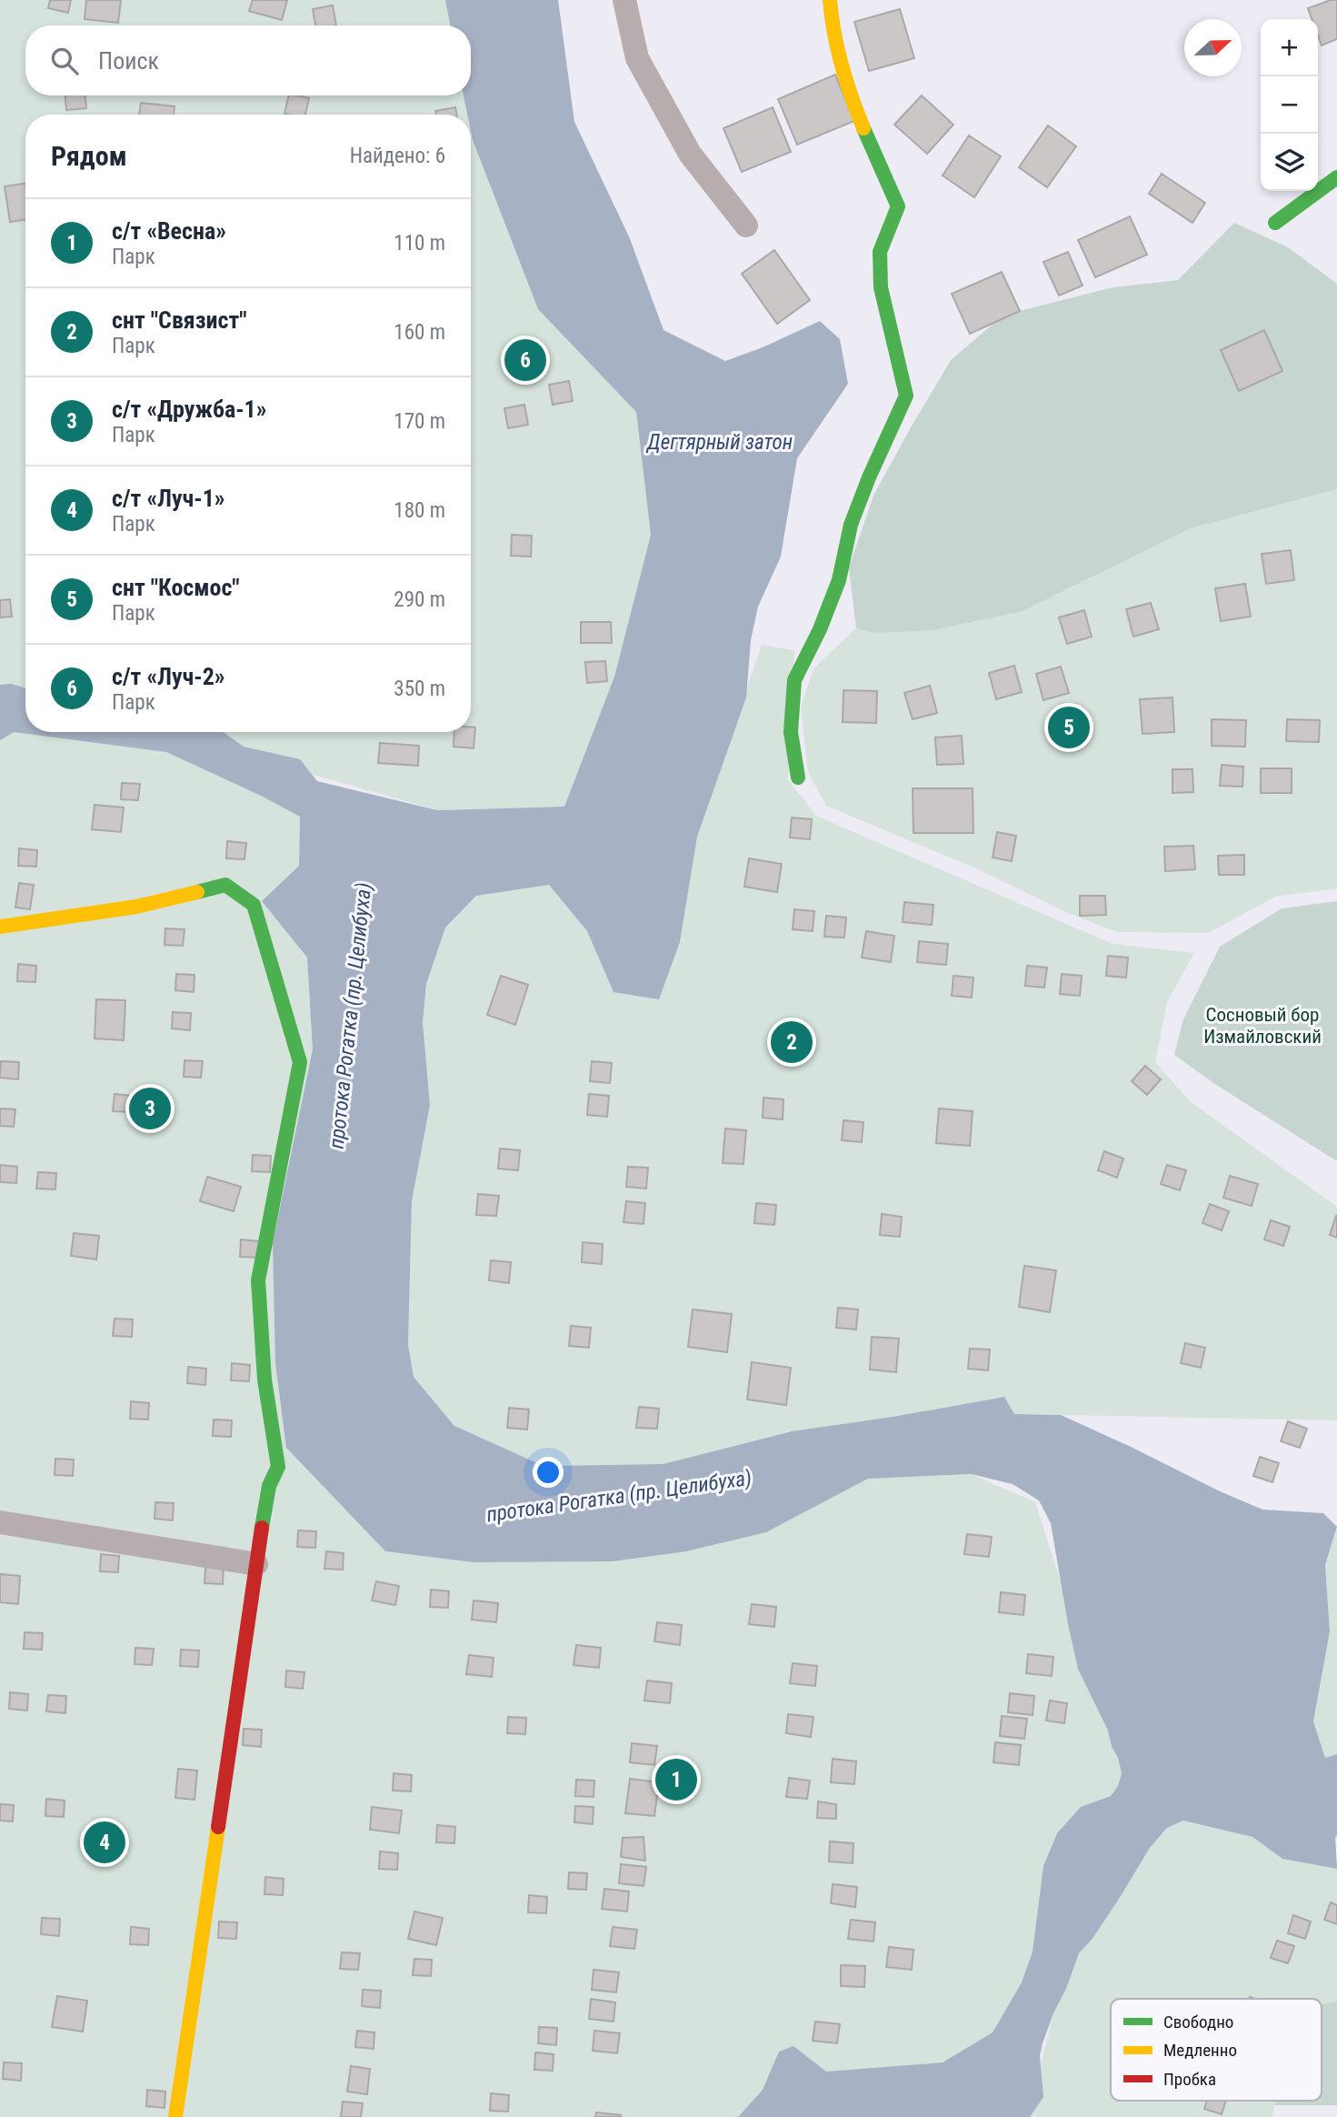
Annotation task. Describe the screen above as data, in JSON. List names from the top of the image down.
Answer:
{
  "water": ["Дегтярный затон", "протока Рогатка (пр. Целибуха)"],
  "parks": ["Сосновый бор Измайловский"],
  "legend": ["Свободно", "Медленно", "Пробка"],
  "north": "right",
  "page": {
    "map_buttons": ["+", "−"],
    "search": "Поиск",
    "heading": ["Рядом", "Найдено: 6"],
    "list": [
      {
        "mark": "1",
        "name": "с/т «Весна»",
        "note": "Парк",
        "value": "110 m"
      },
      {
        "mark": "2",
        "name": "снт \"Связист\"",
        "note": "Парк",
        "value": "160 m"
      },
      {
        "mark": "3",
        "name": "с/т «Дружба-1»",
        "note": "Парк",
        "value": "170 m"
      },
      {
        "mark": "4",
        "name": "с/т «Луч-1»",
        "note": "Парк",
        "value": "180 m"
      },
      {
        "mark": "5",
        "name": "снт \"Космос\"",
        "note": "Парк",
        "value": "290 m"
      },
      {
        "mark": "6",
        "name": "с/т «Луч-2»",
        "note": "Парк",
        "value": "350 m"
      }
    ],
    "pins": [
      "6",
      "5",
      "2",
      "3",
      "1",
      "4"
    ]
  }
}
